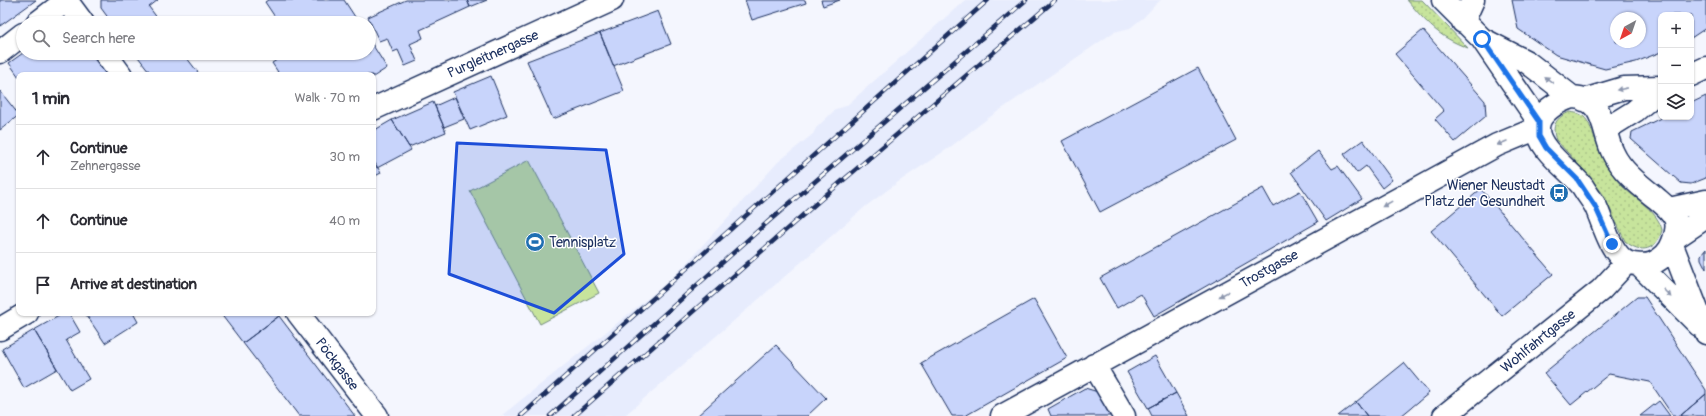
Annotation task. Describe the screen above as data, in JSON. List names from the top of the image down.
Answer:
{
  "streets": {
    "street": [
      "Purgleitnergasse",
      "Trostgasse",
      "Wohlfahrtgasse",
      "Pöckgasse"
    ]
  },
  "one_way": ["Trostgasse"],
  "places": {
    "bus stop": ["Wiener Neustadt Platz der Gesundheit"],
    "sports": ["Tennisplatz"]
  },
  "north": "bottom left",
  "page": {
    "map_buttons": ["+", "−"],
    "search": "Search here",
    "heading": ["1 min", "Walk · 70 m"],
    "list": [
      ["Continue", "Zehnergasse", "30 m"],
      ["Continue", "40 m"],
      "Arrive at destination"
    ]
  }
}
